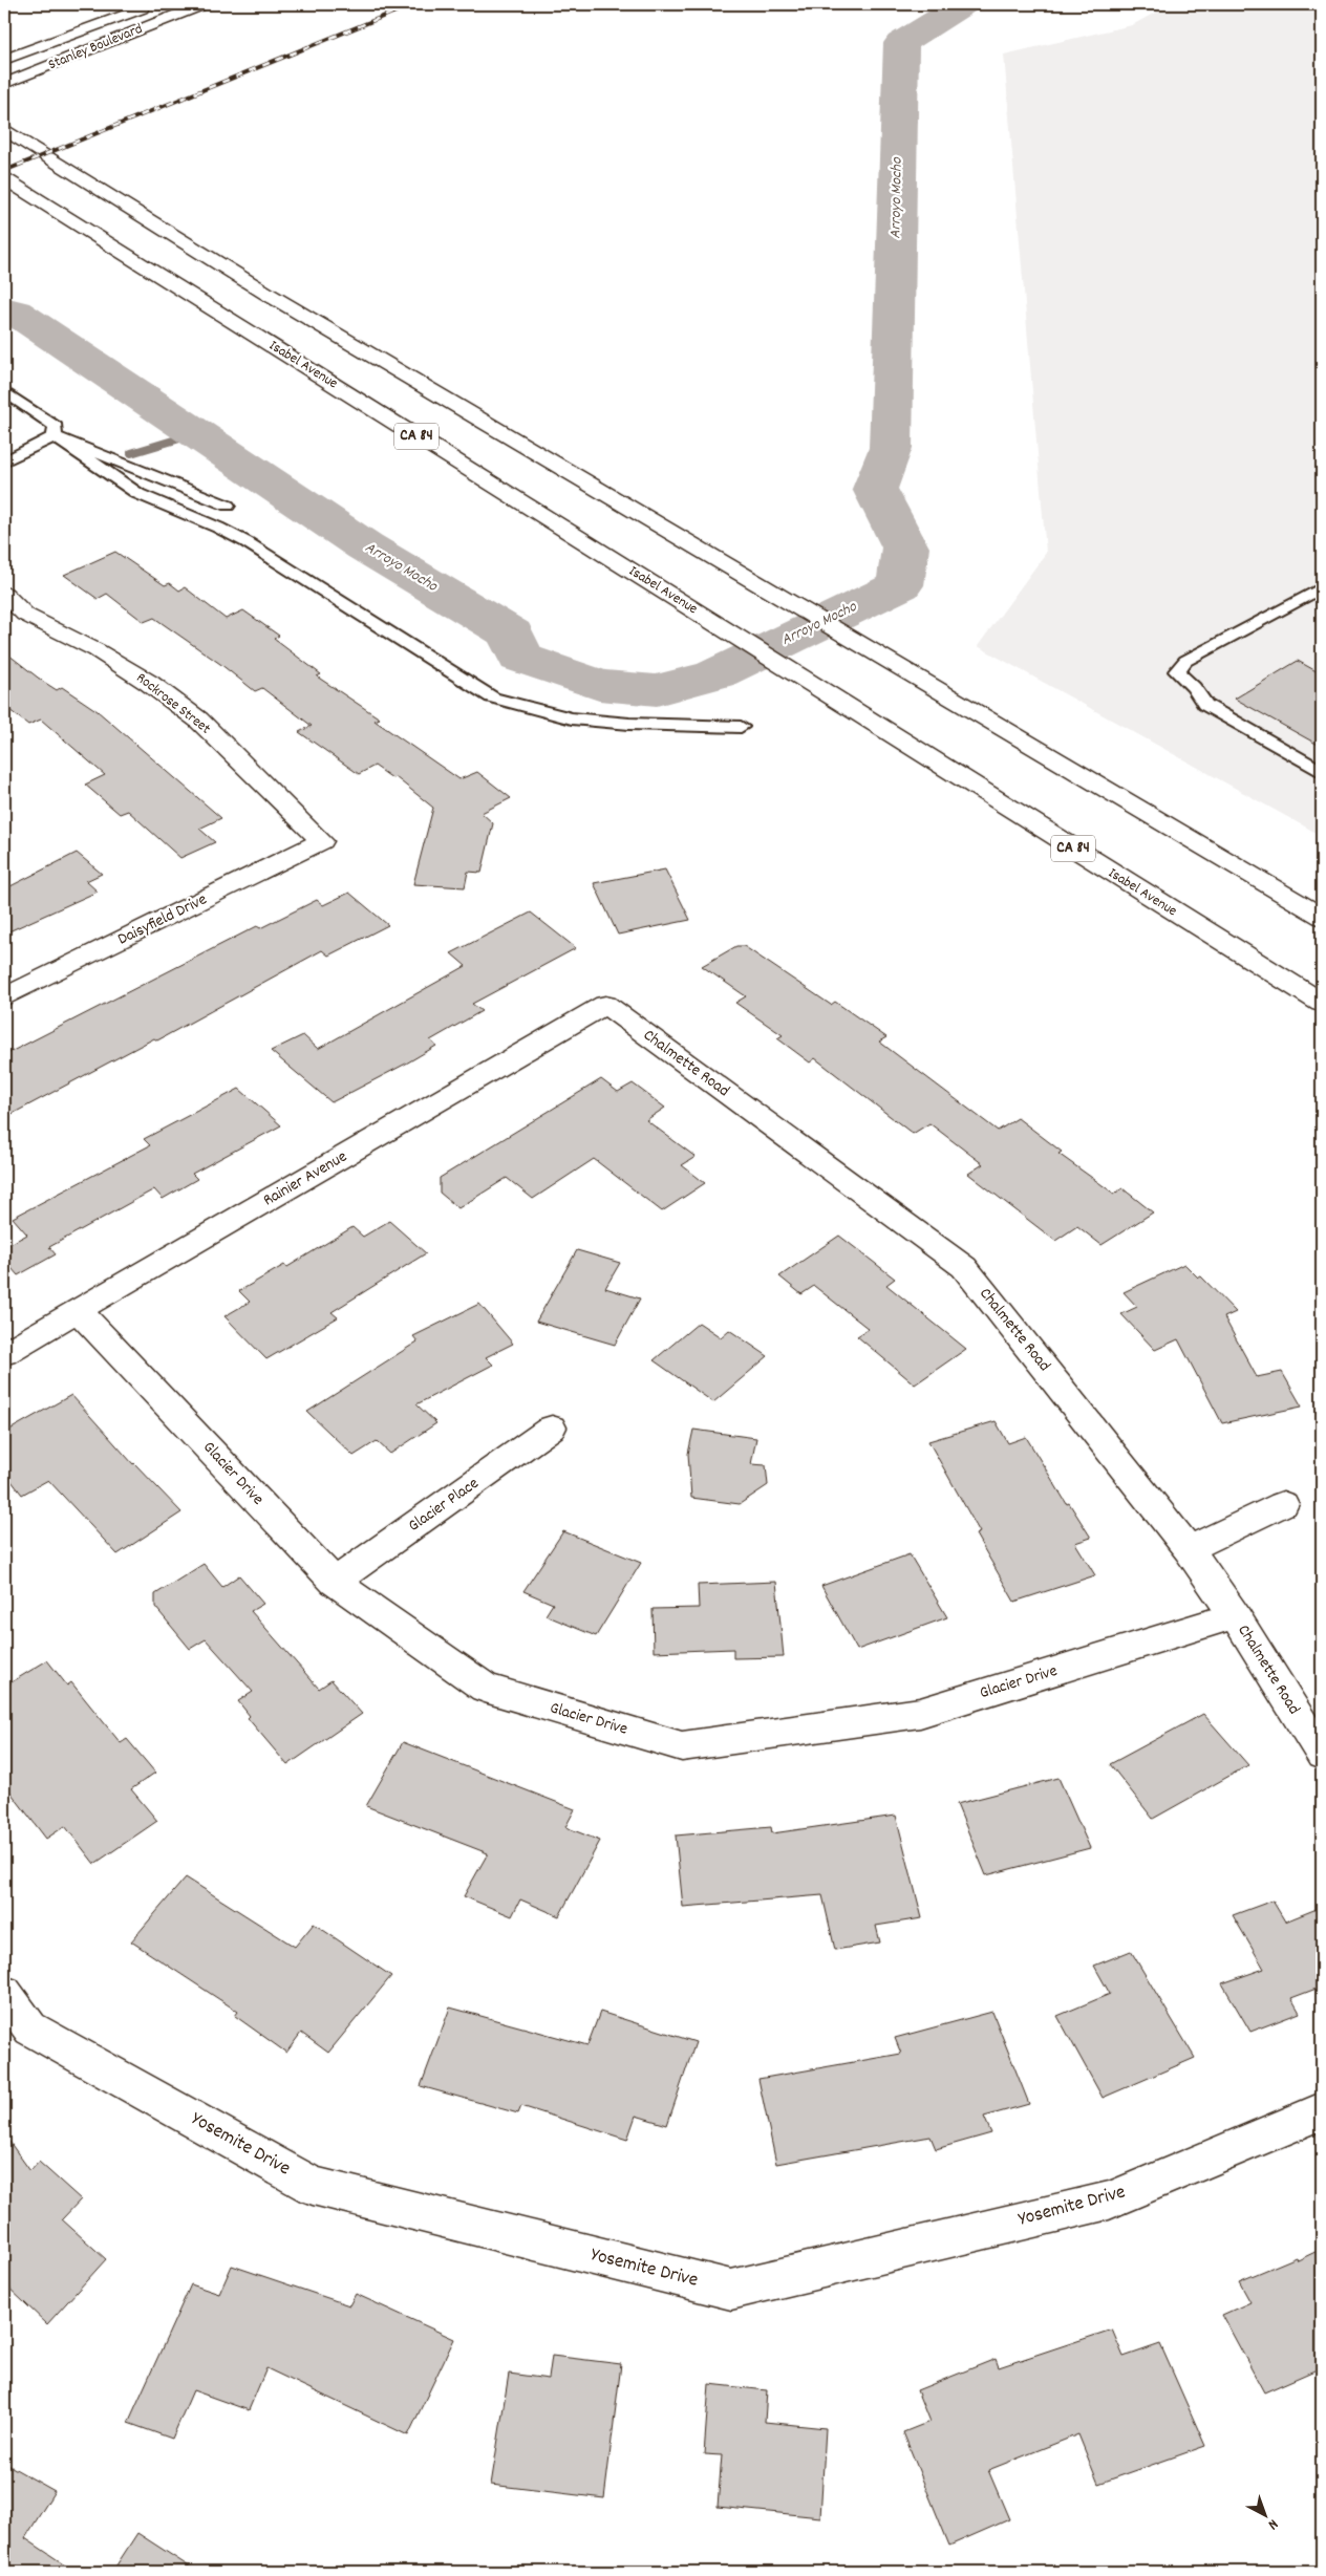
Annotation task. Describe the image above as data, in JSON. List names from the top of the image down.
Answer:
{
  "streets": {
    "main road": [
      "Stanley Boulevard",
      "Isabel Avenue",
      "CA 84",
      "Rockrose Street",
      "Daisyfield Drive",
      "Chalmette Road",
      "Rainier Avenue",
      "Glacier Drive",
      "Glacier Place",
      "Yosemite Drive"
    ]
  },
  "crossings": [
    ["Rockrose Street", "Daisyfield Drive"],
    ["Chalmette Road", "Rainier Avenue"],
    ["Chalmette Road", "Glacier Drive"],
    ["Rainier Avenue", "Glacier Drive"],
    ["Glacier Drive", "Glacier Place"]
  ],
  "water": ["Arroyo Mocho"],
  "north": "bottom right"
}
